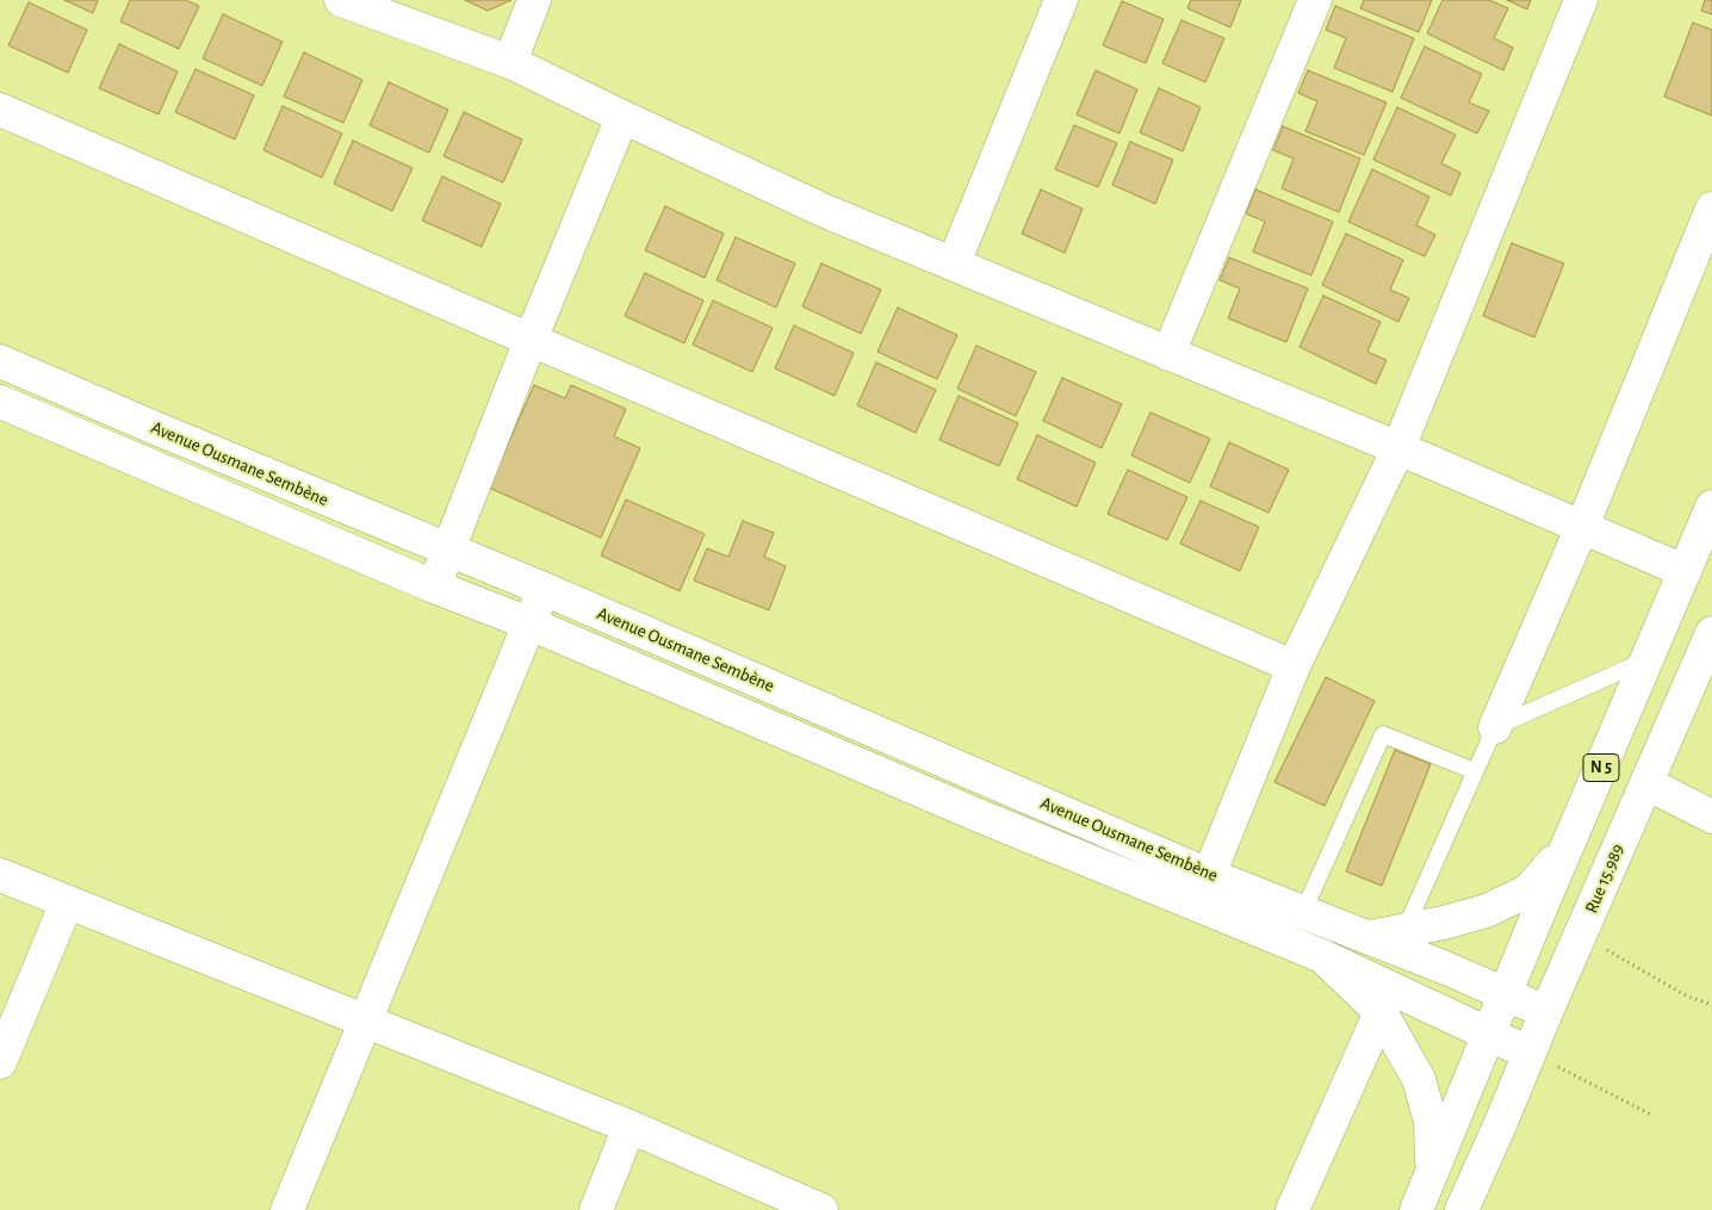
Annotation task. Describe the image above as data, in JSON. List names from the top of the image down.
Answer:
{
  "streets": {
    "main road": ["Avenue Ousmane Sembène", "N 5", "Rue 15.989"]
  }
}
